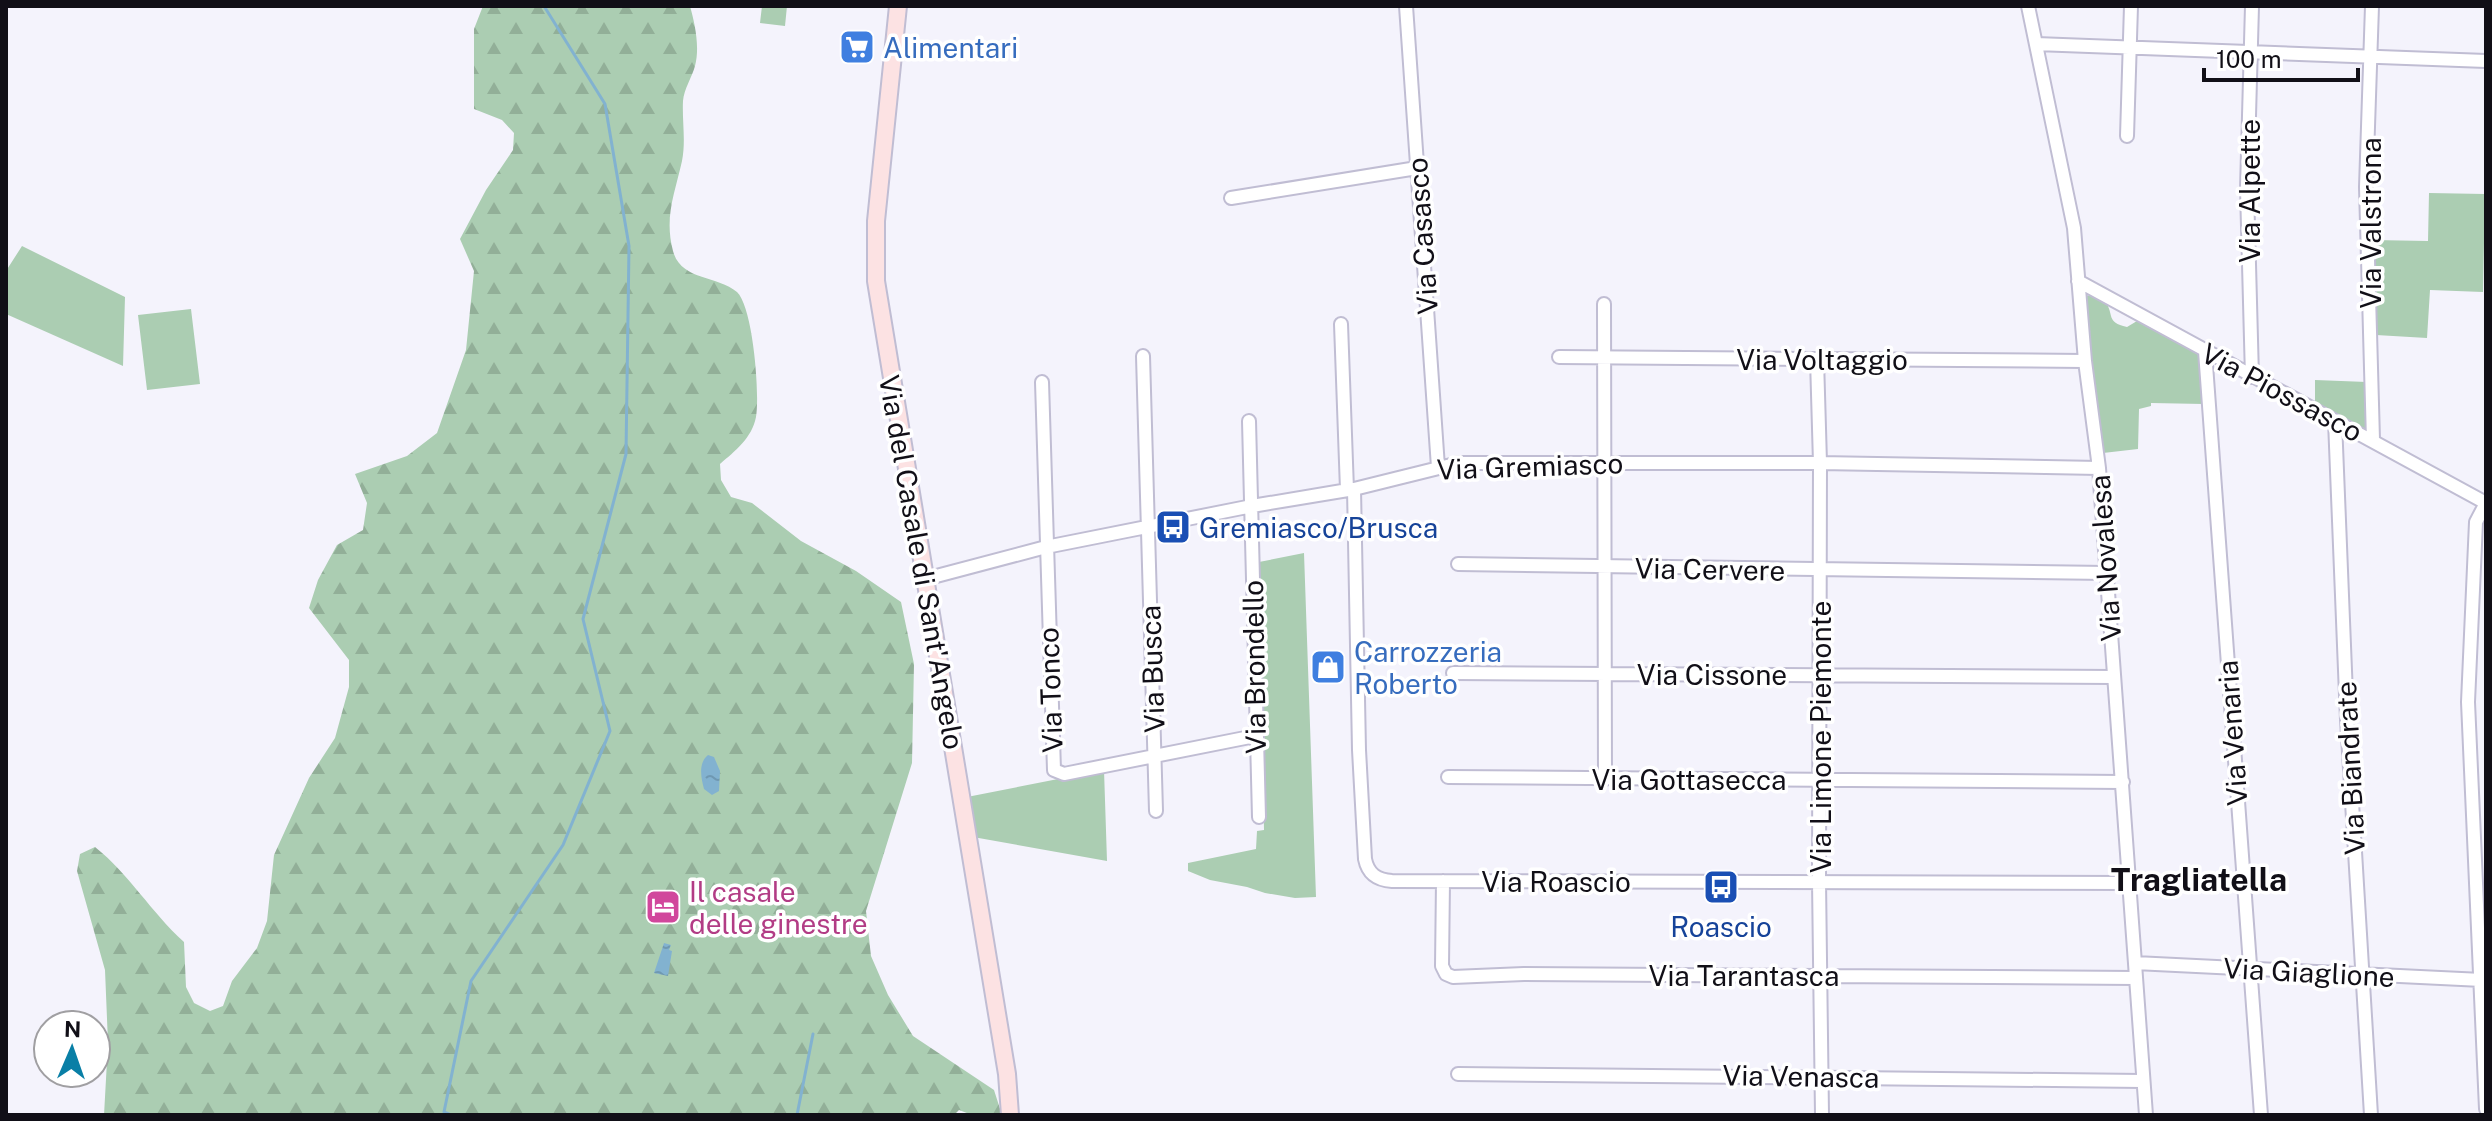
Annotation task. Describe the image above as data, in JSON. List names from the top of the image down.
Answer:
{
  "streets": {
    "main road": ["Via del Casale di Sant'Angelo"],
    "street": [
      "Via Alpette",
      "Via Valstrona",
      "Via Casasco",
      "Via Voltaggio",
      "Via Piossasco",
      "Via Gremiasco",
      "Via Novalesa",
      "Via Cervere",
      "Via Brondello",
      "Via Busca",
      "Via Cissone",
      "Via Tonco",
      "Via Venaria",
      "Via Limone Piemonte",
      "Via Biandrate",
      "Via Gottasecca",
      "Via Roascio",
      "Via Giaglione",
      "Via Tarantasca",
      "Via Venasca"
    ]
  },
  "crossings": [
    ["Via Alpette", "Via Piossasco"],
    ["Via Valstrona", "Via Piossasco"],
    ["Via Casasco", "Via Gremiasco"],
    ["Via Voltaggio", "Via Novalesa"],
    ["Via Voltaggio", "Via Limone Piemonte"],
    ["Via Piossasco", "Via Novalesa"],
    ["Via Piossasco", "Via Venaria"],
    ["Via Piossasco", "Via Biandrate"],
    ["Via Gremiasco", "Via Novalesa"],
    ["Via Gremiasco", "Via del Casale di Sant'Angelo"],
    ["Via Gremiasco", "Via Brondello"],
    ["Via Gremiasco", "Via Busca"],
    ["Via Gremiasco", "Via Tonco"],
    ["Via Gremiasco", "Via Limone Piemonte"],
    ["Via Gremiasco", "Via Roascio"],
    ["Via Novalesa", "Via Cervere"],
    ["Via Novalesa", "Via Cissone"],
    ["Via Novalesa", "Via Gottasecca"],
    ["Via Novalesa", "Via Roascio"],
    ["Via Novalesa", "Via Giaglione"],
    ["Via Novalesa", "Via Tarantasca"],
    ["Via Novalesa", "Via Venasca"],
    ["Via Cervere", "Via Limone Piemonte"],
    ["Via Brondello", "Via Tonco"],
    ["Via Busca", "Via Tonco"],
    ["Via Cissone", "Via Limone Piemonte"],
    ["Via Venaria", "Via Giaglione"],
    ["Via Limone Piemonte", "Via Gottasecca"],
    ["Via Limone Piemonte", "Via Roascio"],
    ["Via Limone Piemonte", "Via Tarantasca"],
    ["Via Limone Piemonte", "Via Venasca"],
    ["Via Biandrate", "Via Giaglione"],
    ["Via Roascio", "Via Tarantasca"]
  ],
  "districts": ["Tragliatella"],
  "places": {
    "supermarket": ["Alimentari"],
    "bus stop": ["Gremiasco/Brusca", "Roascio"],
    "shop": ["Carrozzeria Roberto"],
    "hotel": ["Il casale delle ginestre"]
  },
  "scale_bar": "100 m",
  "north": "top"
}
